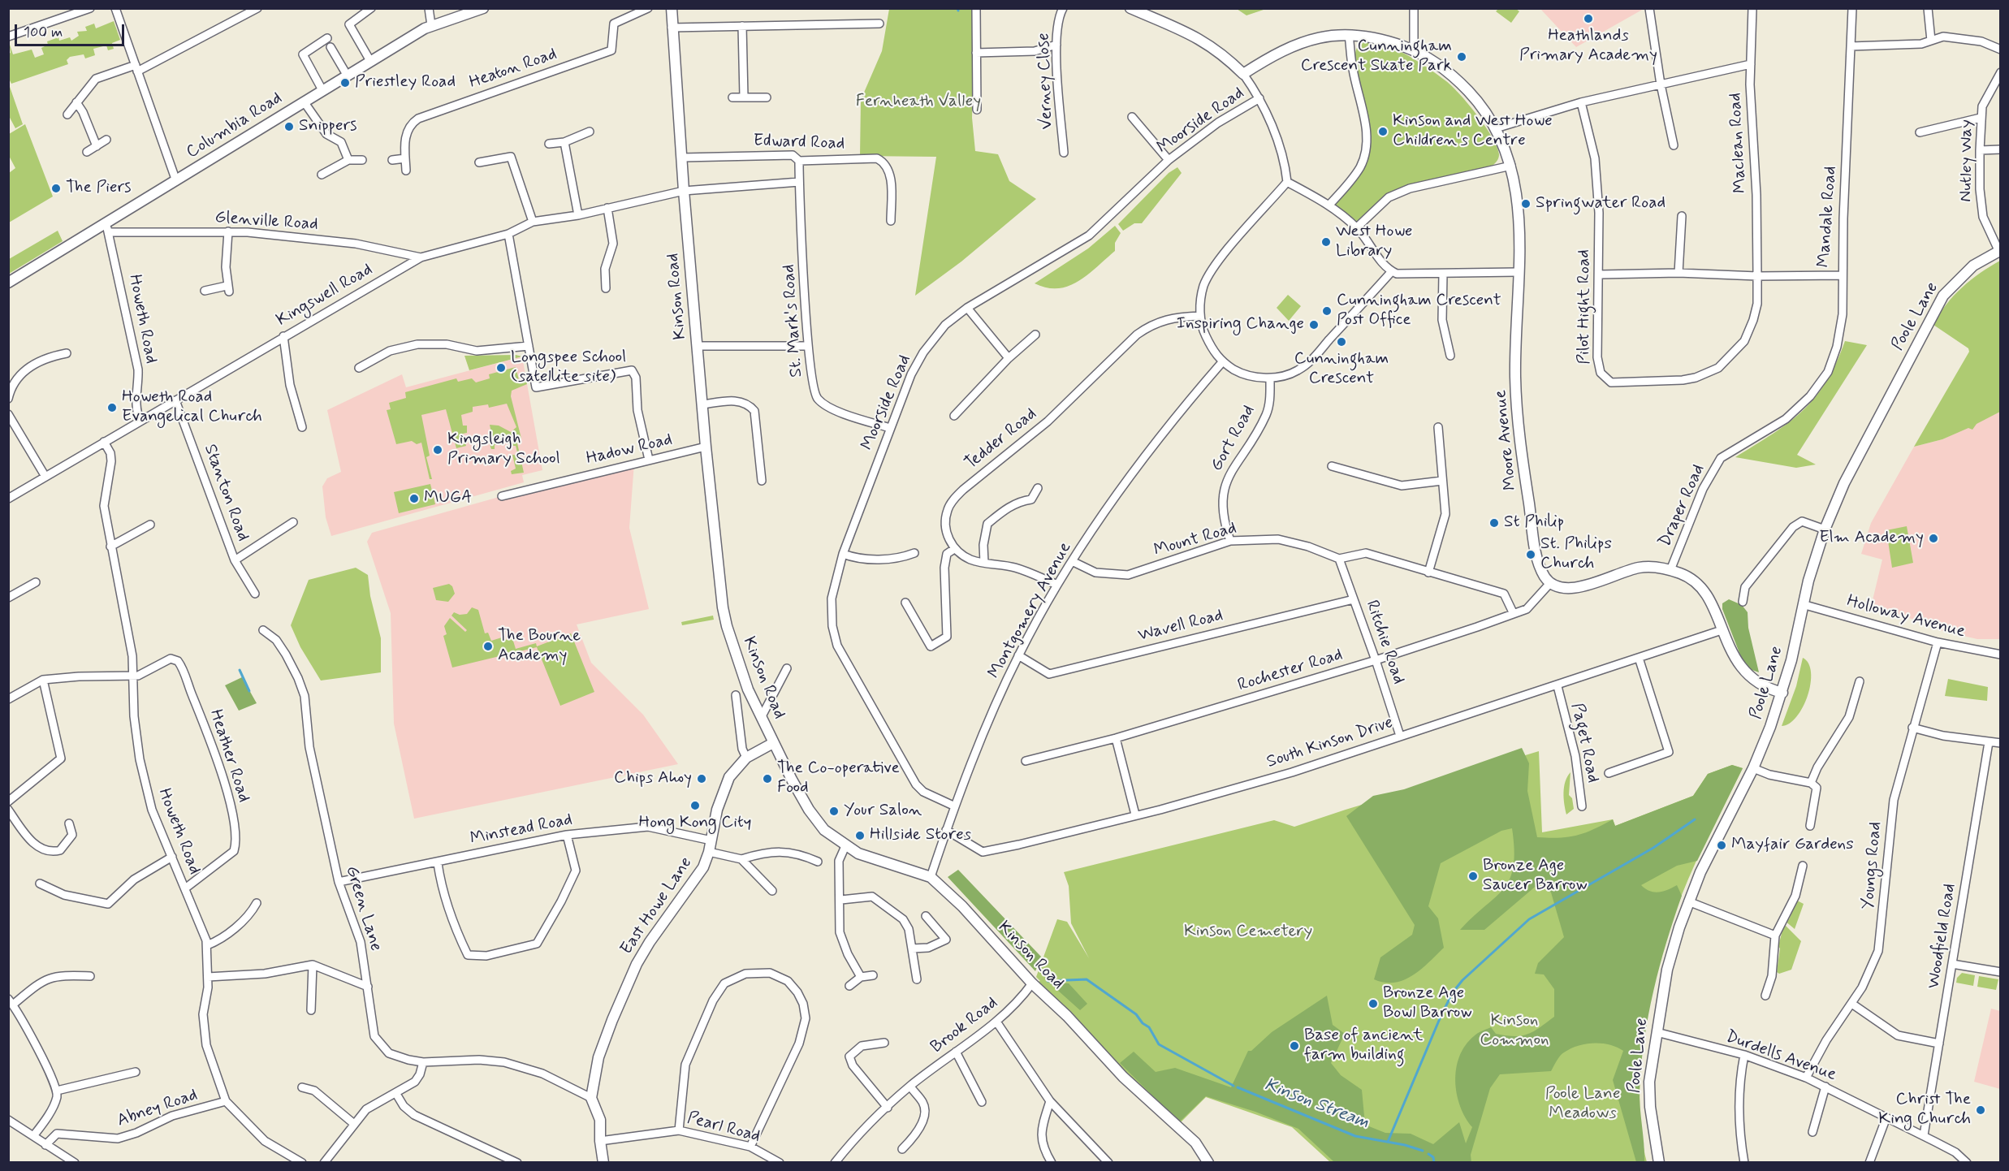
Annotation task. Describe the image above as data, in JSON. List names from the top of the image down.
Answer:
{
  "streets": {
    "street": [
      "Heaton Road",
      "Verney Close",
      "Moorside Road",
      "Columbia Road",
      "Edward Road",
      "Maclean Road",
      "Nutley Way",
      "Mandale Road",
      "Glenville Road",
      "Kingswell Road",
      "Kinson Road",
      "Pilot Hight Road",
      "Poole Lane",
      "Howeth Road",
      "St. Mark's Road",
      "Gort Road",
      "Tedder Road",
      "Moore Avenue",
      "Hadow Road",
      "Stanton Road",
      "Draper Road",
      "Mount Road",
      "Montgomery Avenue",
      "Holloway Avenue",
      "Wavell Road",
      "Ritchie Road",
      "Rochester Road",
      "South Kinson Drive",
      "Paget Road",
      "Heather Road",
      "Minstead Road",
      "Youngs Road",
      "East Howe Lane",
      "Green Lane",
      "Woodfield Road",
      "Brook Road",
      "Durdells Avenue",
      "Abney Road",
      "Pearl Road"
    ]
  },
  "crossings": [
    ["Moorside Road", "St. Mark's Road"],
    ["Moorside Road", "Montgomery Avenue"],
    ["Columbia Road", "Glenville Road"],
    ["Columbia Road", "Howeth Road"],
    ["Edward Road", "Kinson Road"],
    ["Edward Road", "St. Mark's Road"],
    ["Maclean Road", "Mandale Road"],
    ["Maclean Road", "Pilot Hight Road"],
    ["Nutley Way", "Poole Lane"],
    ["Mandale Road", "Pilot Hight Road"],
    ["Mandale Road", "Draper Road"],
    ["Glenville Road", "Kingswell Road"],
    ["Glenville Road", "Howeth Road"],
    ["Kingswell Road", "Kinson Road"],
    ["Kingswell Road", "Howeth Road"],
    ["Kingswell Road", "St. Mark's Road"],
    ["Kingswell Road", "Stanton Road"],
    ["Kinson Road", "Hadow Road"],
    ["Kinson Road", "Montgomery Avenue"],
    ["Kinson Road", "East Howe Lane"],
    ["Kinson Road", "Brook Road"],
    ["Poole Lane", "Holloway Avenue"],
    ["Poole Lane", "Durdells Avenue"],
    ["Howeth Road", "Heather Road"],
    ["Howeth Road", "Abney Road"],
    ["Gort Road", "Mount Road"],
    ["Moore Avenue", "Rochester Road"],
    ["Mount Road", "Montgomery Avenue"],
    ["Mount Road", "Ritchie Road"],
    ["Montgomery Avenue", "Wavell Road"],
    ["Montgomery Avenue", "South Kinson Drive"],
    ["Holloway Avenue", "Youngs Road"],
    ["Wavell Road", "Ritchie Road"],
    ["Ritchie Road", "Rochester Road"],
    ["Ritchie Road", "South Kinson Drive"],
    ["South Kinson Drive", "Paget Road"],
    ["Minstead Road", "East Howe Lane"],
    ["Minstead Road", "Green Lane"],
    ["Youngs Road", "Durdells Avenue"],
    ["East Howe Lane", "Green Lane"],
    ["East Howe Lane", "Pearl Road"],
    ["Woodfield Road", "Durdells Avenue"]
  ],
  "water": ["Kinson Stream"],
  "parks": [
    "Fernheath Valley",
    "Kinson Cemetery",
    "Kinson Common",
    "Poole Lane Meadows"
  ],
  "places": [
    "Heathlands Primary Academy",
    "Cunningham Crescent Skate Park",
    "Priestley Road",
    "Snippers",
    "Kinson and West Howe Children's Centre",
    "The Piers",
    "Springwater Road",
    "West Howe Library",
    "Cunningham Crescent Post Office",
    "Inspiring Change",
    "Cunningham Crescent",
    "Longspee School (satellite site)",
    "Howeth Road Evangelical Church",
    "Kingsleigh Primary School",
    "MUGA",
    "St Philip",
    "Elm Academy",
    "St. Philips Church",
    "The Bourne Academy",
    "Chips Ahoy",
    "The Co-operative Food",
    "Hong Kong City",
    "Your Salon",
    "Hillside Stores",
    "Mayfair Gardens",
    "Bronze Age Saucer Barrow",
    "Bronze Age Bowl Barrow",
    "Base of ancient farm building",
    "Christ The King Church"
  ],
  "scale_bar": "100 m"
}
